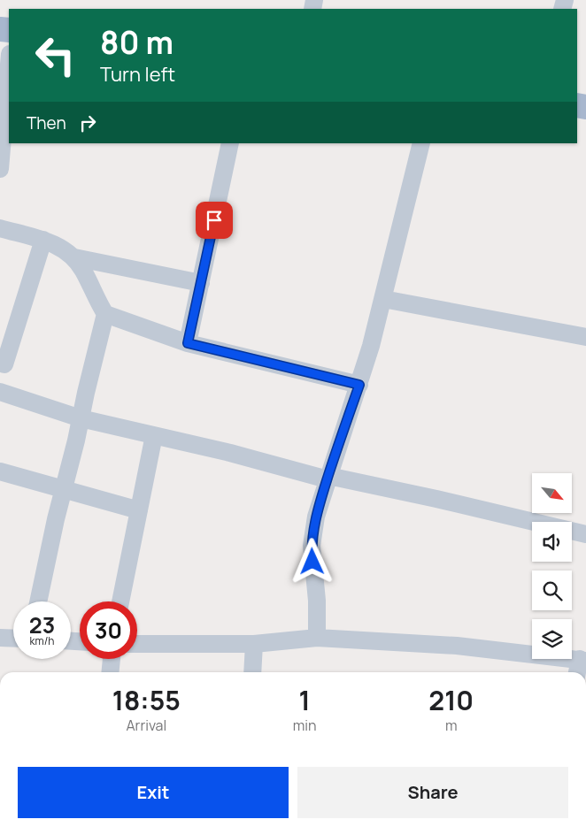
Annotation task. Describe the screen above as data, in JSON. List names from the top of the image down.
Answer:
{
  "north": "bottom right",
  "page": {
    "turn": ["80 m", "Turn left"],
    "then": "Then",
    "speed": "23 km/h",
    "limit": "30",
    "eta": [
      "18:55",
      "Arrival",
      "1",
      "min",
      "210",
      "m"
    ],
    "buttons": ["Exit", "Share"]
  }
}
